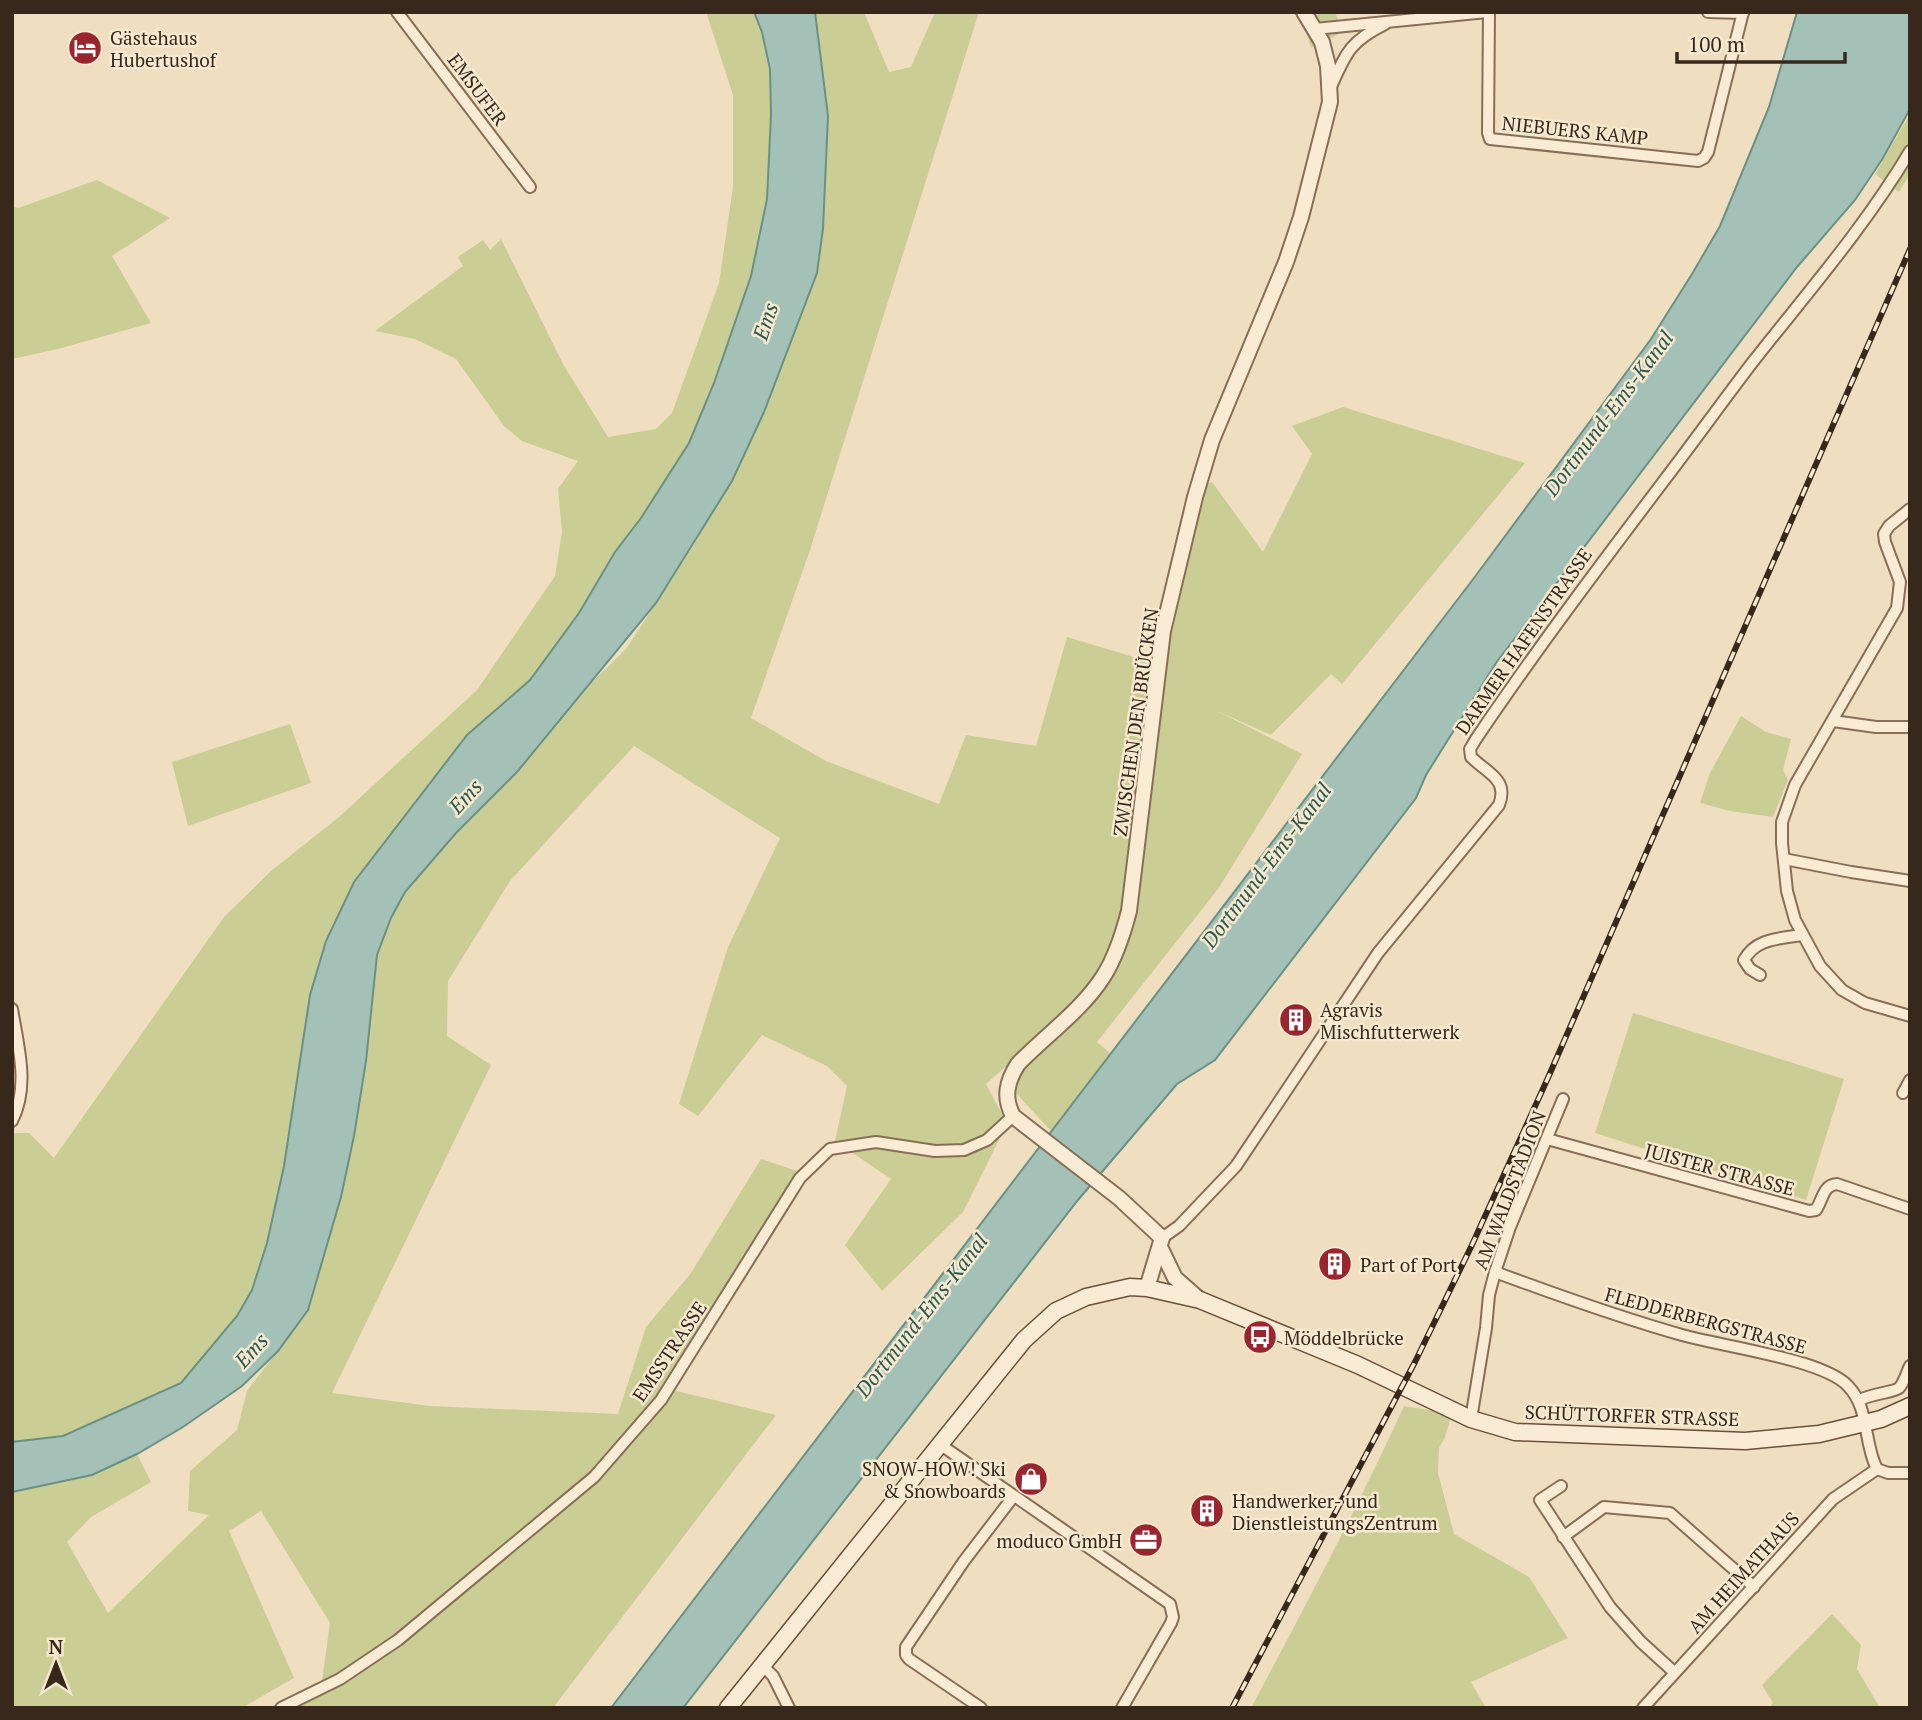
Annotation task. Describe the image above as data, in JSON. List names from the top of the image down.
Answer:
{
  "streets": {
    "main road": ["SCHÜTTORFER STRASSE"],
    "street": [
      "EMSUFER",
      "NIEBUERS KAMP",
      "DARMER HAFENSTRASSE",
      "ZWISCHEN DEN BRÜCKEN",
      "JUISTER STRASSE",
      "AM WALDSTADION",
      "FLEDDERBERGSTRASSE",
      "EMSSTRASSE",
      "AM HEIMATHAUS"
    ]
  },
  "crossings": [
    ["ZWISCHEN DEN BRÜCKEN", "EMSSTRASSE"],
    ["JUISTER STRASSE", "AM WALDSTADION"],
    ["AM WALDSTADION", "FLEDDERBERGSTRASSE"],
    ["AM WALDSTADION", "SCHÜTTORFER STRASSE"]
  ],
  "water": ["Ems", "Dortmund-Ems-Kanal"],
  "places": {
    "hotel": ["Gästehaus Hubertushof"],
    "building": ["Agravis Mischfutterwerk", "Part of Port", "Handwerker- und DienstleistungsZentrum"],
    "bus stop": ["Möddelbrücke"],
    "shop": ["SNOW-HOW! Ski & Snowboards"],
    "office": ["moduco GmbH"]
  },
  "scale_bar": "100 m",
  "north": "top"
}
